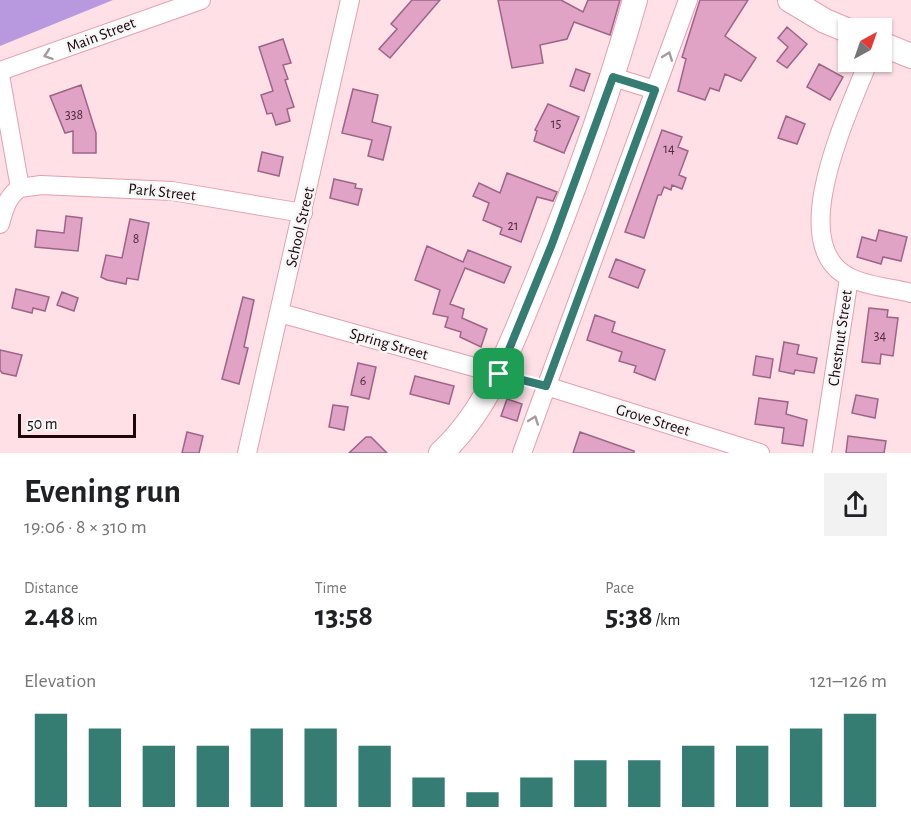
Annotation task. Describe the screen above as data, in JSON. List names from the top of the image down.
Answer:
{
  "streets": {
    "street": [
      "Main Street",
      "Park Street",
      "School Street",
      "Chestnut Street",
      "Spring Street",
      "Grove Street"
    ]
  },
  "crossings": [
    ["Park Street", "School Street"],
    ["School Street", "Spring Street"]
  ],
  "one_way": ["Main Street"],
  "house_numbers": [
    "338",
    "15",
    "14",
    "21",
    "8",
    "34",
    "6"
  ],
  "scale_bar": "50 m",
  "north": "top right",
  "page": {
    "scale": "50 m",
    "heading": ["Evening run", "19:06 · 8 × 310 m"],
    "stats": [
      ["Distance", "2.48 km"],
      ["Time", "13:58"],
      ["Pace", "5:38 /km"]
    ],
    "chart": ["Elevation", "121–126 m"]
  }
}
